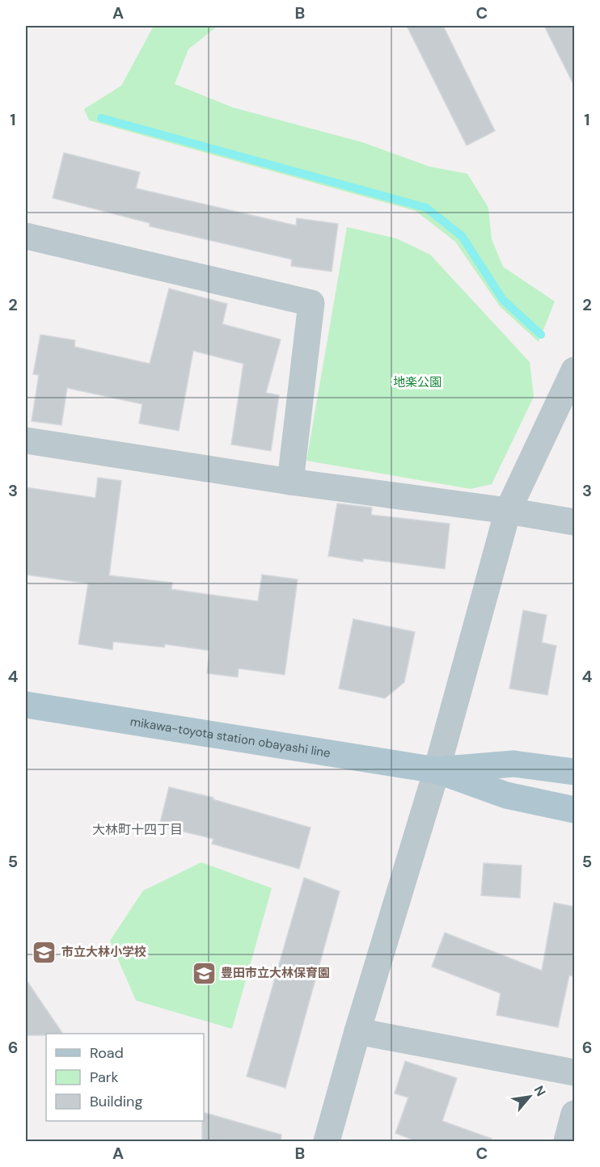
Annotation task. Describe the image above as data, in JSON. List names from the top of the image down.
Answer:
{
  "streets": {
    "main road": ["mikawa-toyota station obayashi line"]
  },
  "districts": ["大林町十四丁目"],
  "parks": ["地楽公園"],
  "places": {
    "school or university": ["市立大林小学校", "豊田市立大林保育園"]
  },
  "legend": ["Road", "Park", "Building"],
  "north": "top right",
  "grid": {
    "columns": ["A", "B", "C"],
    "rows": [
      "1",
      "2",
      "3",
      "4",
      "5",
      "6"
    ]
  }
}
